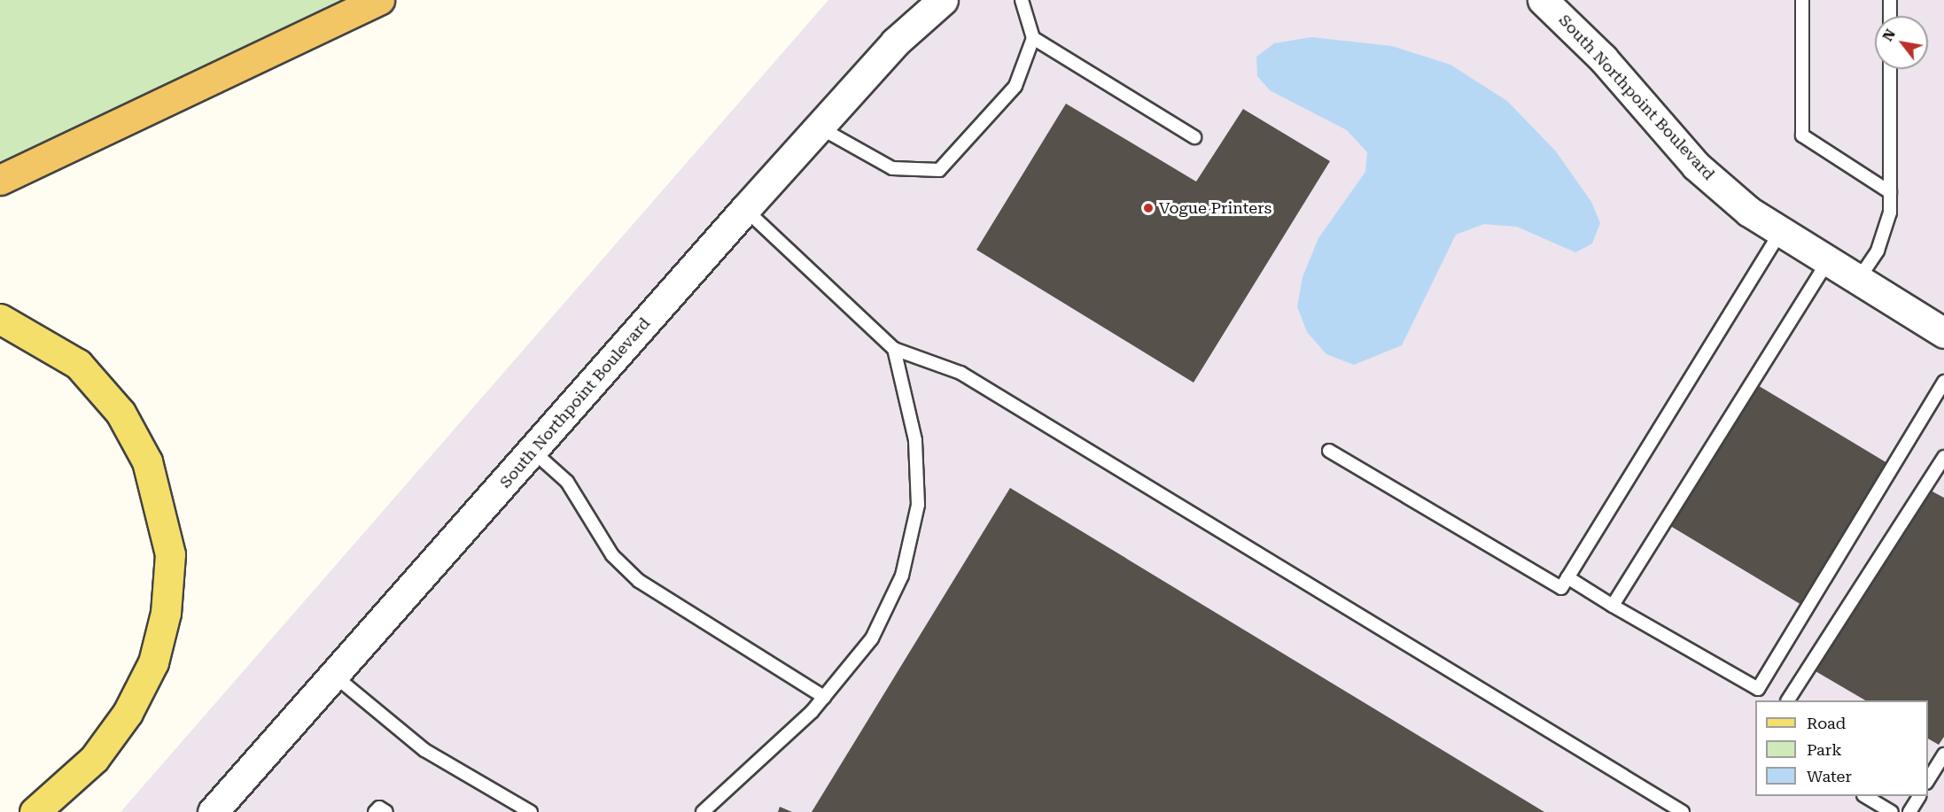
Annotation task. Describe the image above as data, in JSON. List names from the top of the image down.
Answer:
{
  "streets": {
    "street": ["South Northpoint Boulevard"]
  },
  "places": ["Vogue Printers"],
  "legend": ["Road", "Park", "Water"],
  "north": "top left"
}
